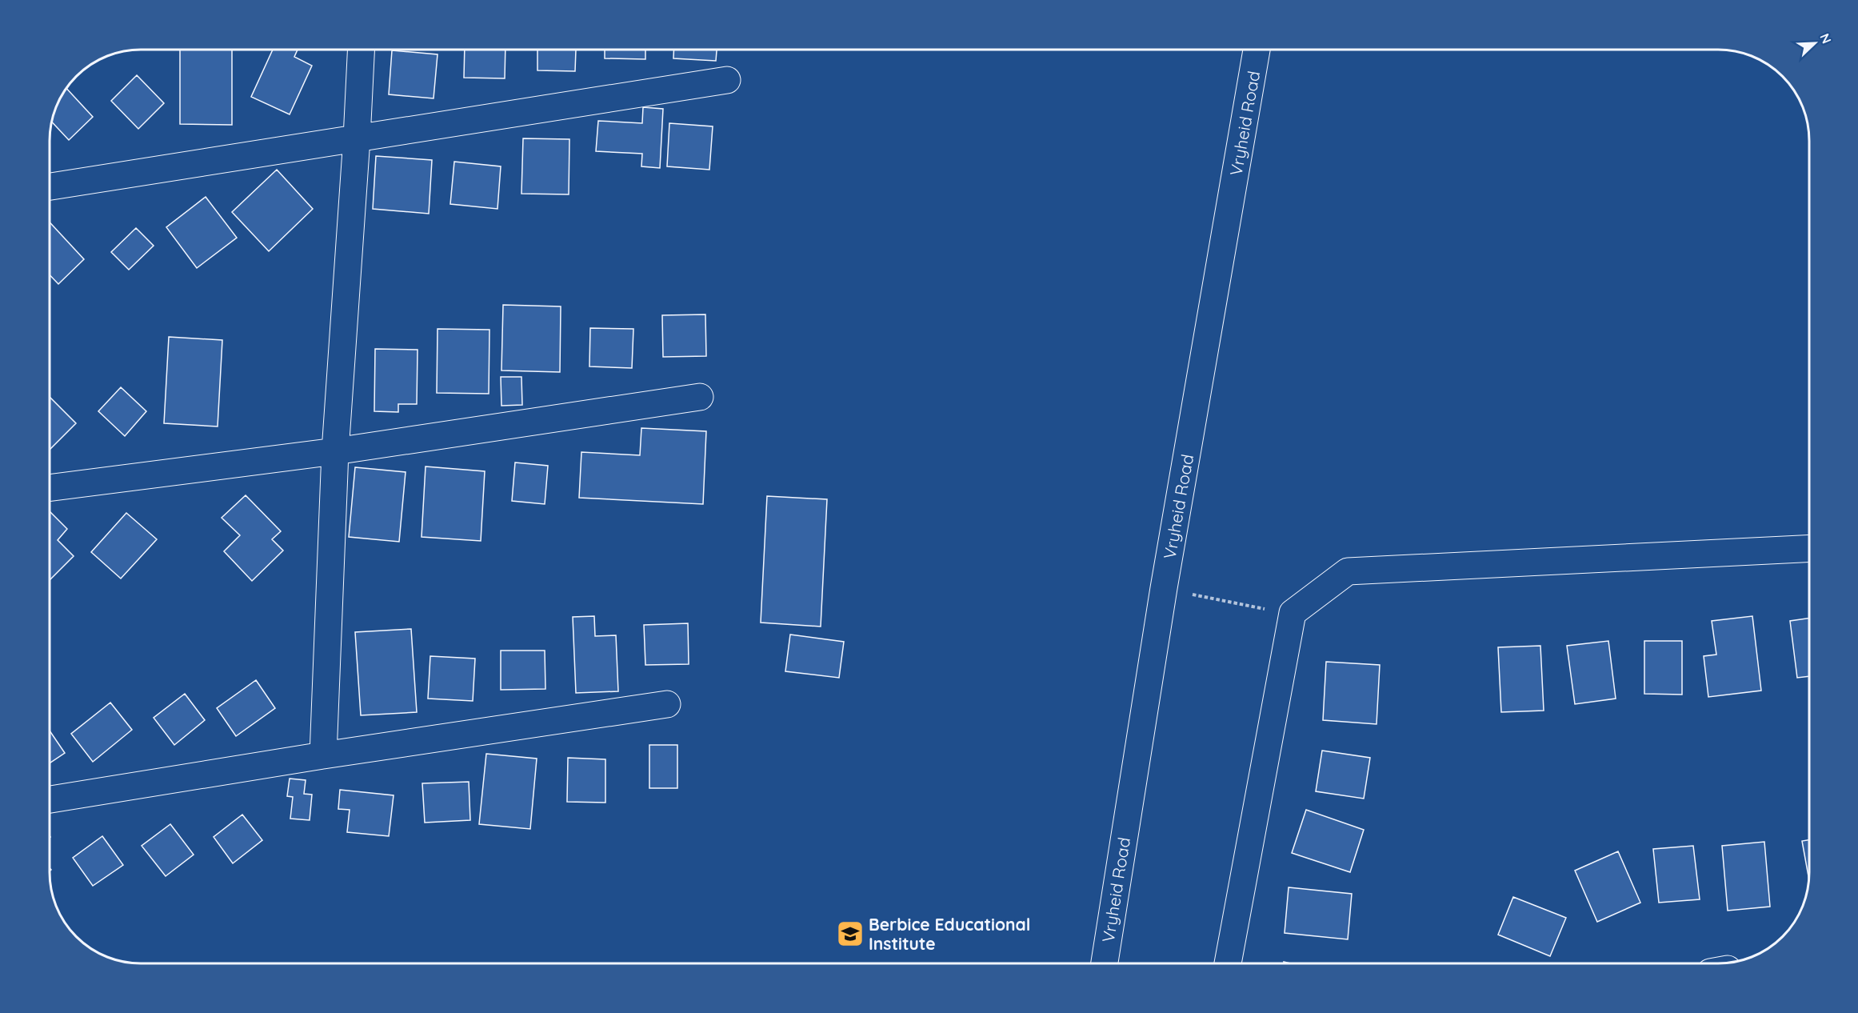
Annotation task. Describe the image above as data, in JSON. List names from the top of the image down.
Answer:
{
  "streets": {
    "street": ["Vryheid Road"]
  },
  "places": {
    "school or university": ["Berbice Educational Institute"]
  },
  "north": "top right"
}
